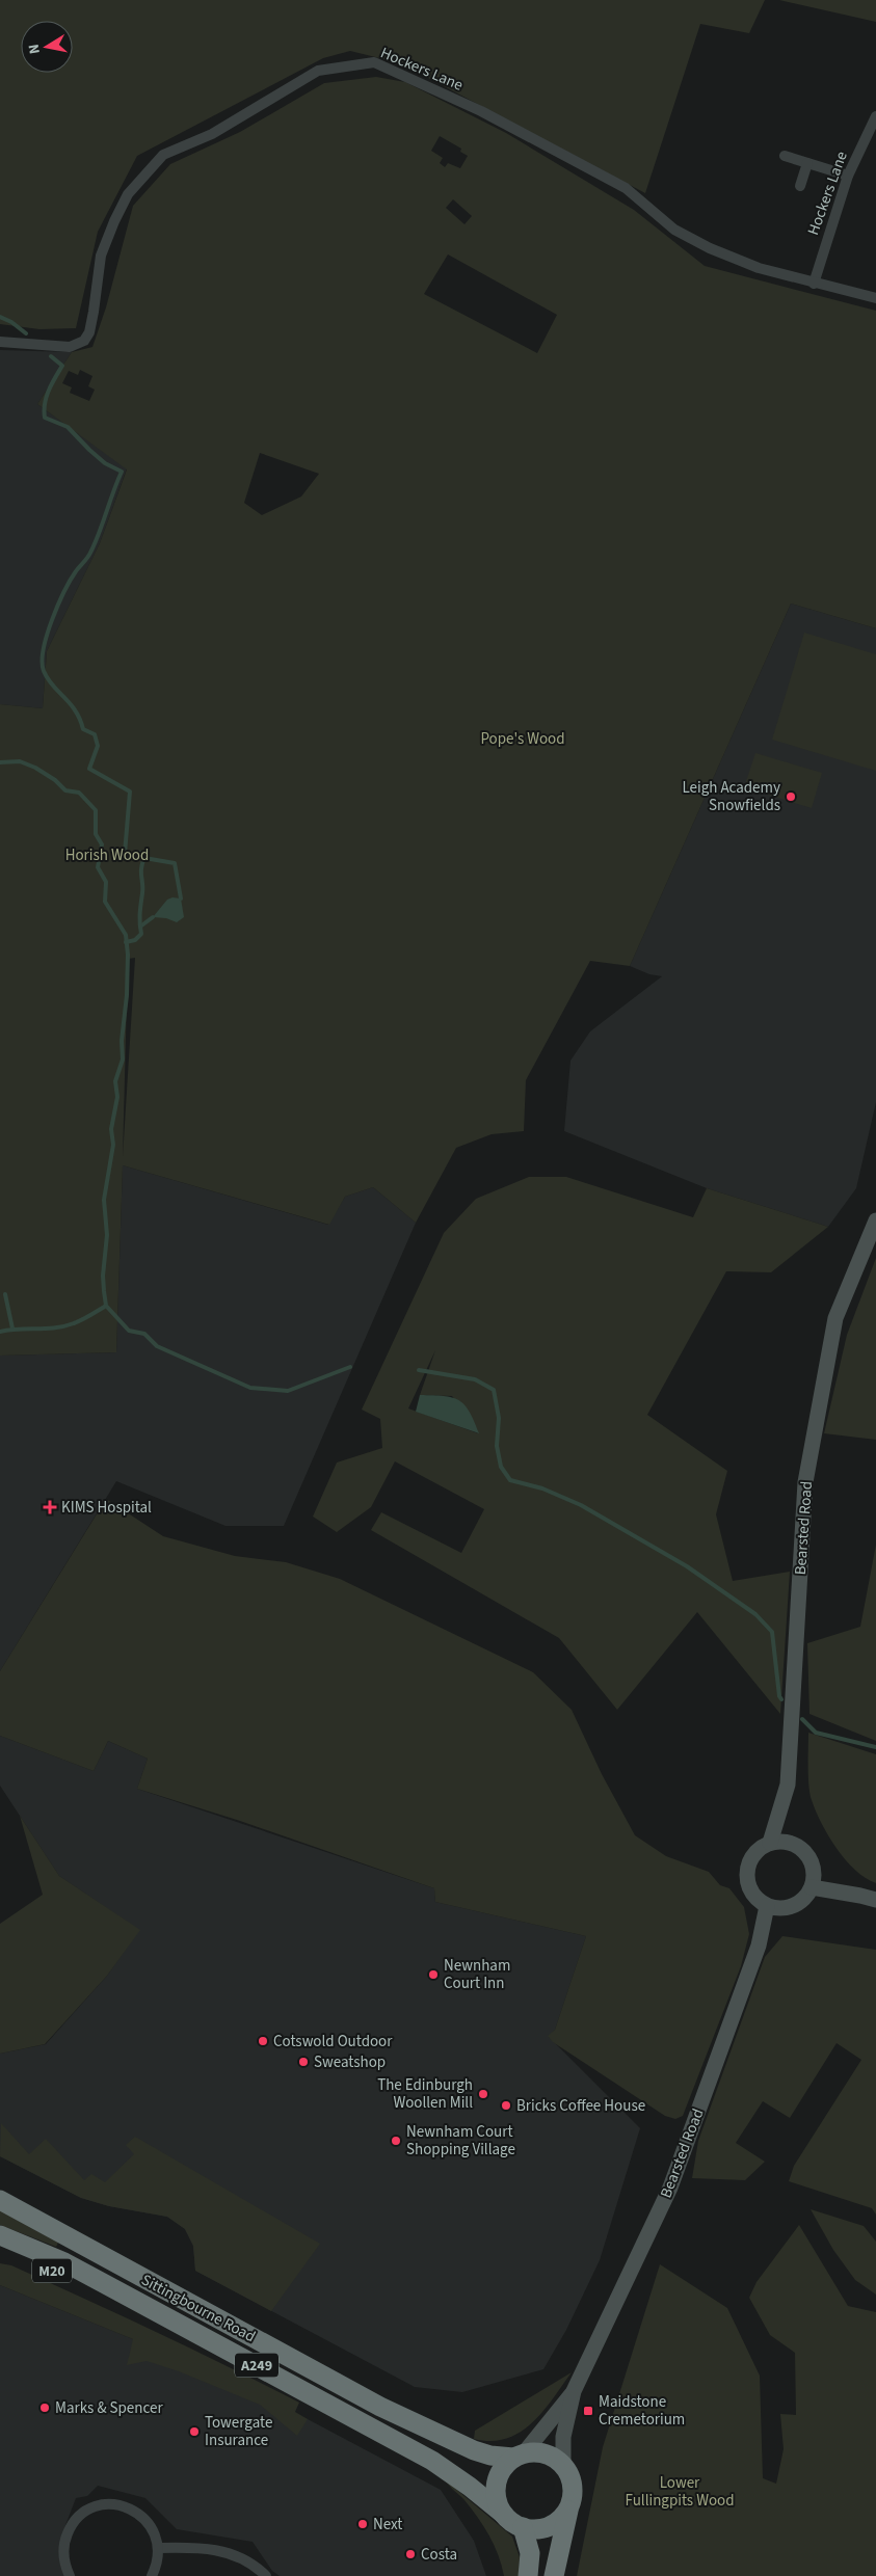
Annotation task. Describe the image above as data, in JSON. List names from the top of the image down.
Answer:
{
  "streets": {
    "highway": ["M20", "Sittingbourne Road", "A249"],
    "street": ["Hockers Lane", "Bearsted Road"]
  },
  "crossings": [
    ["Bearsted Road", "Sittingbourne Road"],
    ["M20", "Sittingbourne Road"]
  ],
  "parks": ["Pope's Wood", "Horish Wood", "Lower Fullingpits Wood"],
  "places": {
    "other": [
      "Leigh Academy Snowfields",
      "Newnham Court Inn",
      "Cotswold Outdoor",
      "Sweatshop",
      "The Edinburgh Woollen Mill",
      "Bricks Coffee House",
      "Newnham Court Shopping Village",
      "Marks & Spencer",
      "Towergate Insurance",
      "Next",
      "Costa"
    ],
    "health": ["KIMS Hospital"],
    "transit": ["Maidstone Cremetorium"]
  },
  "north": "left"
}
